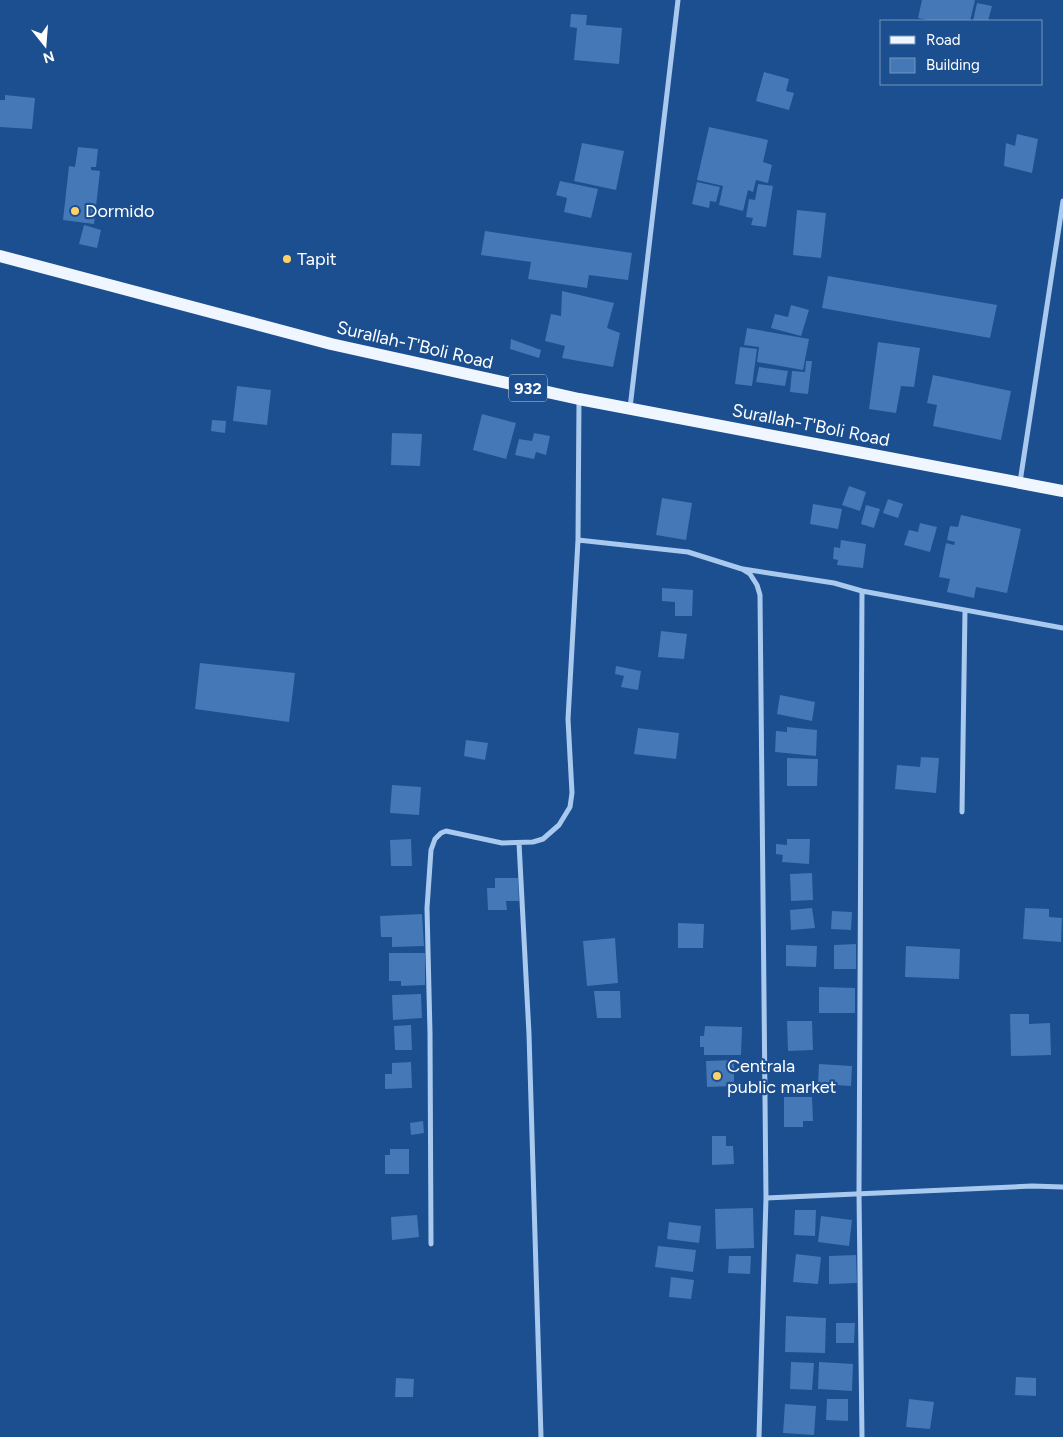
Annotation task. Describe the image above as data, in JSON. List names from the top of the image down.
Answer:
{
  "streets": {
    "main road": ["Surallah-T'Boli Road", "932"]
  },
  "places": ["Dormido", "Tapit", "Centrala public market"],
  "legend": ["Road", "Building"],
  "north": "bottom"
}
